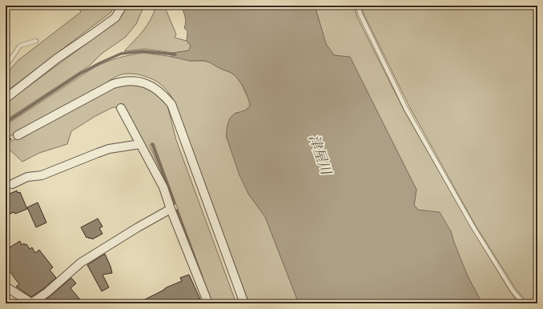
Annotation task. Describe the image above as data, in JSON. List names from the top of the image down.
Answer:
{
  "water": ["津屋川"]
}
